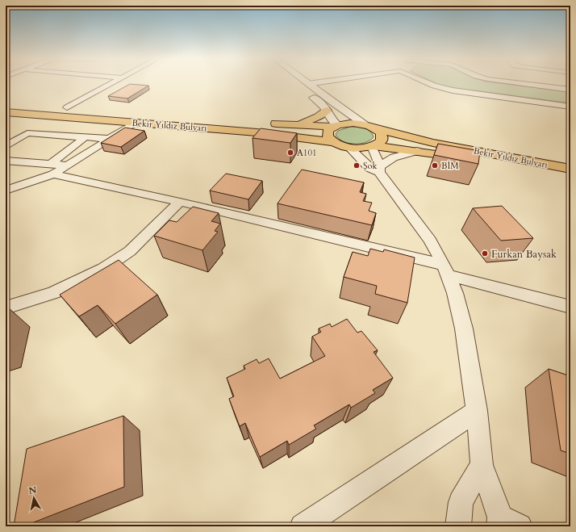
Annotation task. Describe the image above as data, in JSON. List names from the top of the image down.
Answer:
{
  "streets": {
    "main road": ["Bekir Yıldız Bulvarı"]
  },
  "places": [
    "A101",
    "Şok",
    "BİM",
    "Furkan Baysak"
  ],
  "north": "top"
}
